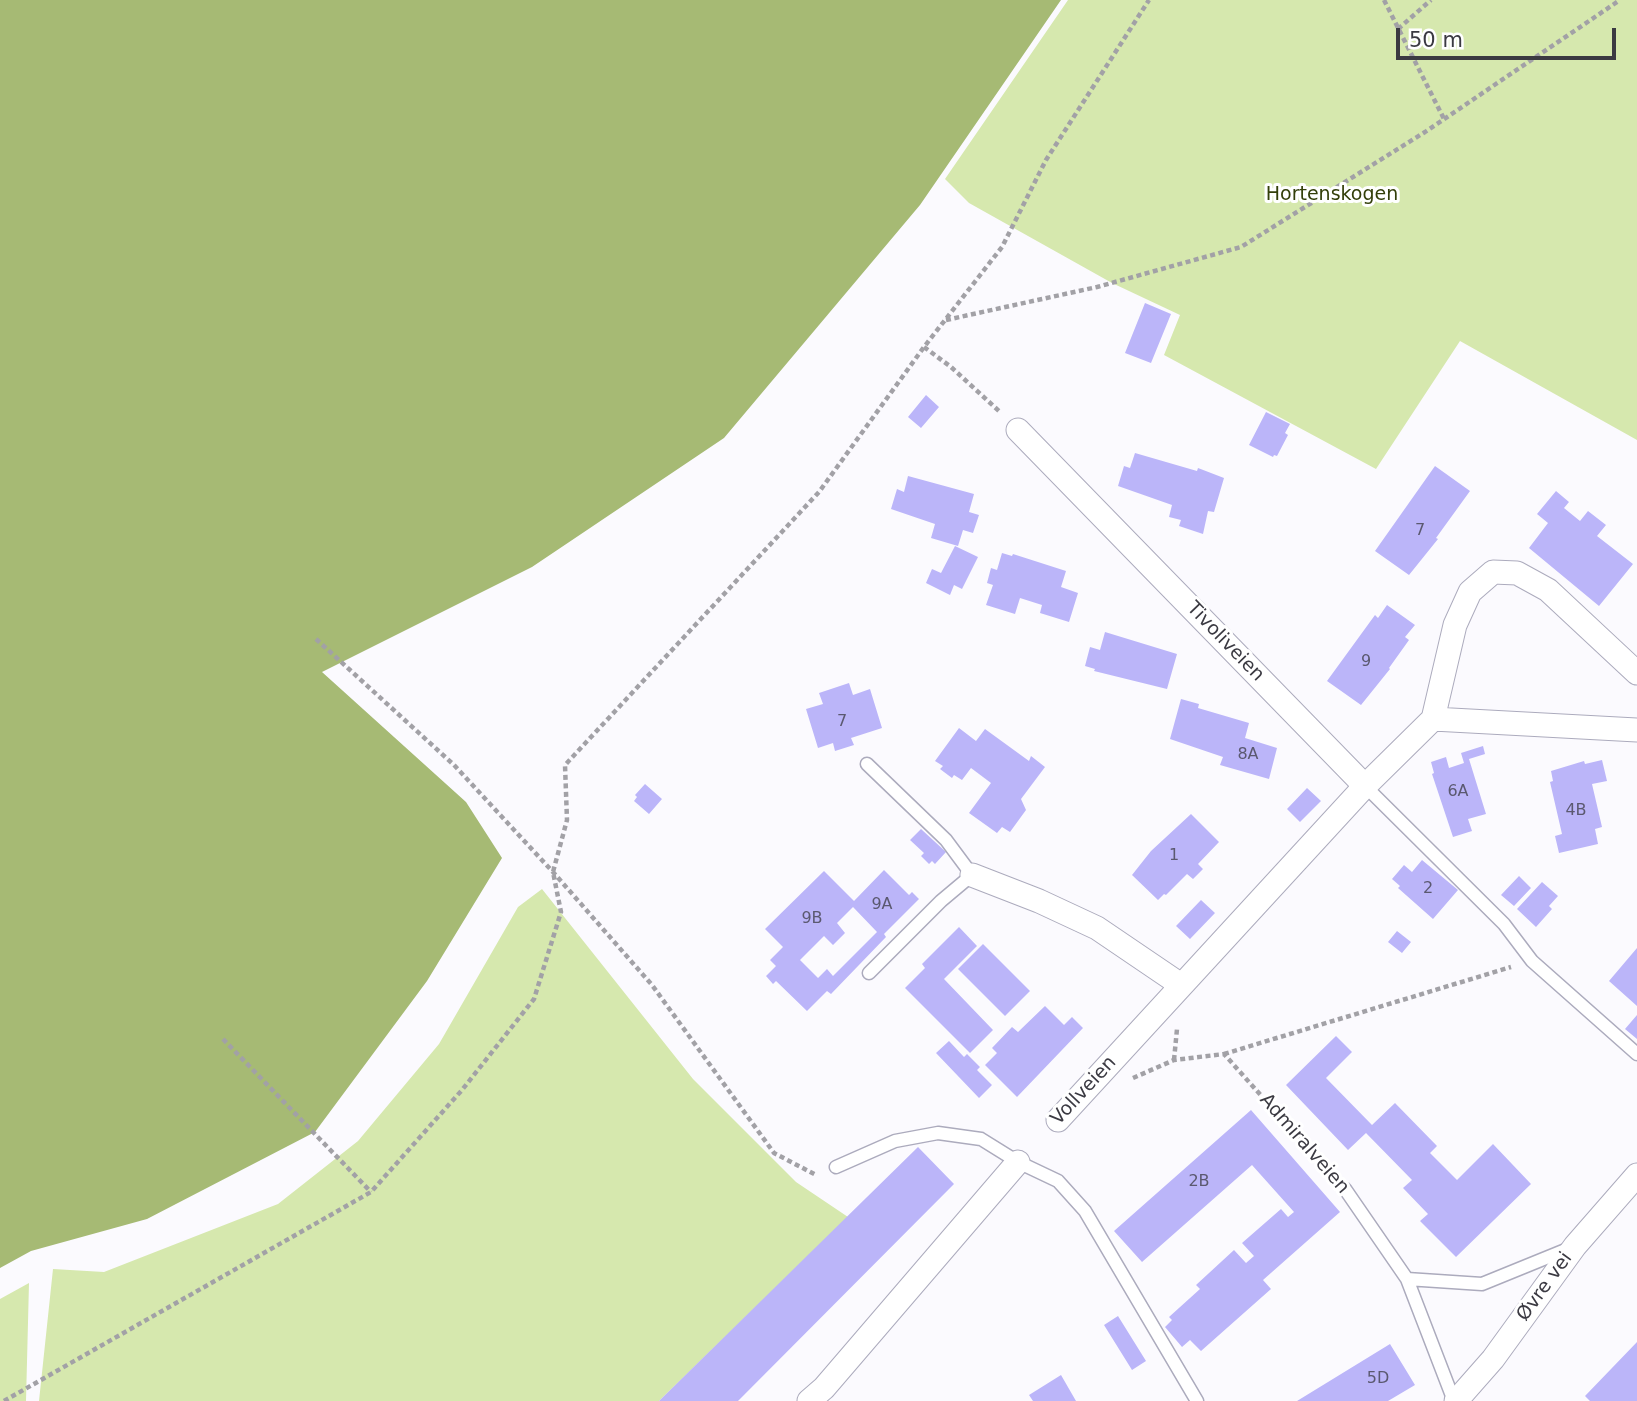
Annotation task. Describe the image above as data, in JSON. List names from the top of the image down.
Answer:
{
  "streets": {
    "street": ["Tivoliveien", "Vollveien", "Øvre vei"],
    "lane": ["Admiralveien"]
  },
  "crossings": [
    ["Tivoliveien", "Vollveien"],
    ["Admiralveien", "Øvre vei"]
  ],
  "parks": ["Hortenskogen"],
  "house_numbers": [
    "7",
    "9",
    "7",
    "8A",
    "6A",
    "4B",
    "1",
    "2",
    "9A",
    "9B",
    "2B",
    "5D"
  ],
  "scale_bar": "50 m"
}
